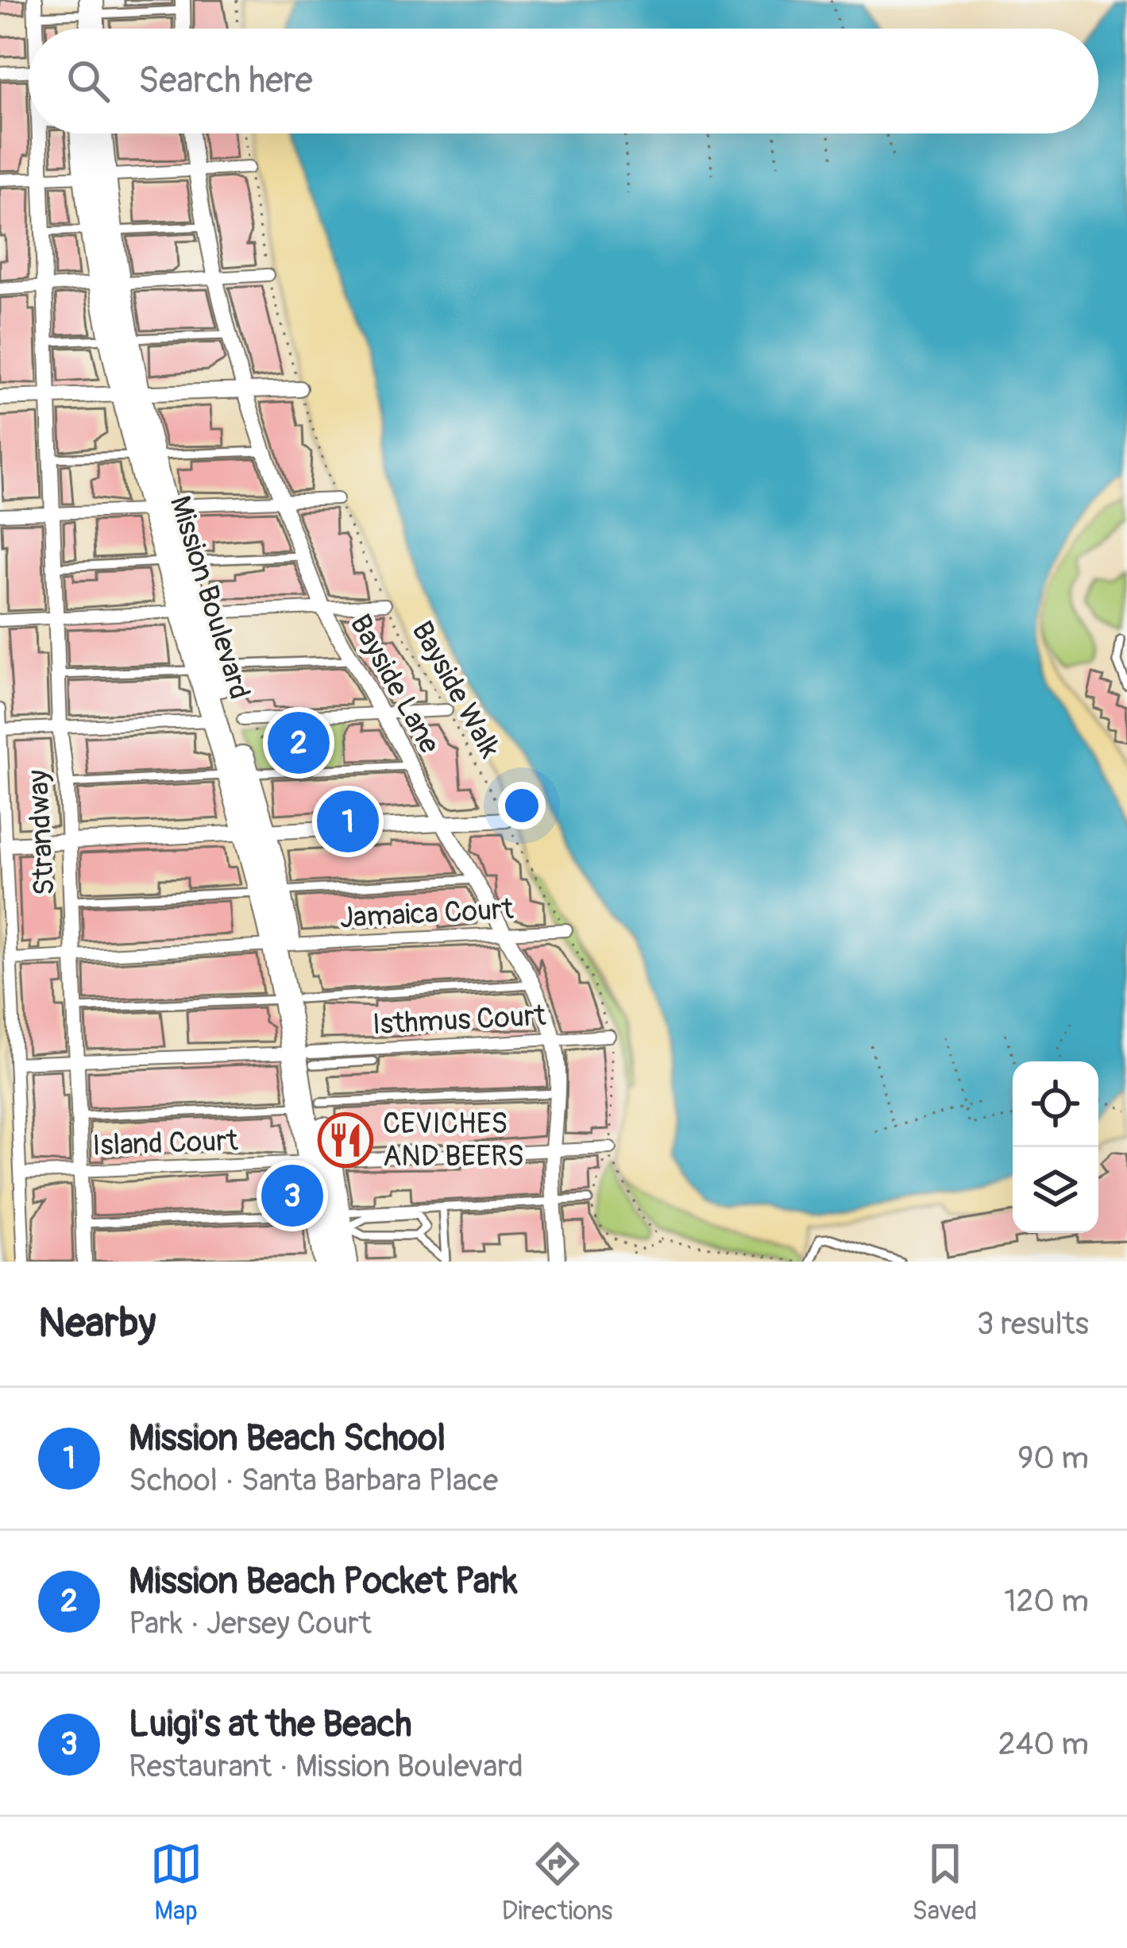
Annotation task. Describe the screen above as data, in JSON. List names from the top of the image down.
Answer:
{
  "streets": {
    "main road": ["Mission Boulevard"],
    "street": [
      "Bayside Lane",
      "Strandway",
      "Jamaica Court",
      "Isthmus Court",
      "Island Court"
    ],
    "path": ["Bayside Walk"]
  },
  "crossings": [
    ["Mission Boulevard", "Jamaica Court"],
    ["Mission Boulevard", "Isthmus Court"],
    ["Mission Boulevard", "Island Court"],
    ["Bayside Lane", "Jamaica Court"],
    ["Bayside Lane", "Isthmus Court"],
    ["Bayside Lane", "Island Court"],
    ["Bayside Walk", "Jamaica Court"],
    ["Bayside Walk", "Isthmus Court"],
    ["Bayside Walk", "Island Court"],
    ["Strandway", "Jamaica Court"],
    ["Strandway", "Isthmus Court"],
    ["Strandway", "Island Court"]
  ],
  "places": {
    "restaurant": ["CEVICHES AND BEERS"]
  },
  "page": {
    "search": "Search here",
    "pins": ["2", "1", "3"],
    "heading": ["Nearby", "3 results"],
    "list": [
      {
        "mark": "1",
        "name": "Mission Beach School",
        "note": "School · Santa Barbara Place",
        "value": "90 m"
      },
      {
        "mark": "2",
        "name": "Mission Beach Pocket Park",
        "note": "Park · Jersey Court",
        "value": "120 m"
      },
      {
        "mark": "3",
        "name": "Luigi's at the Beach",
        "note": "Restaurant · Mission Boulevard",
        "value": "240 m"
      }
    ],
    "nav": ["Map", "Directions", "Saved"]
  }
}
